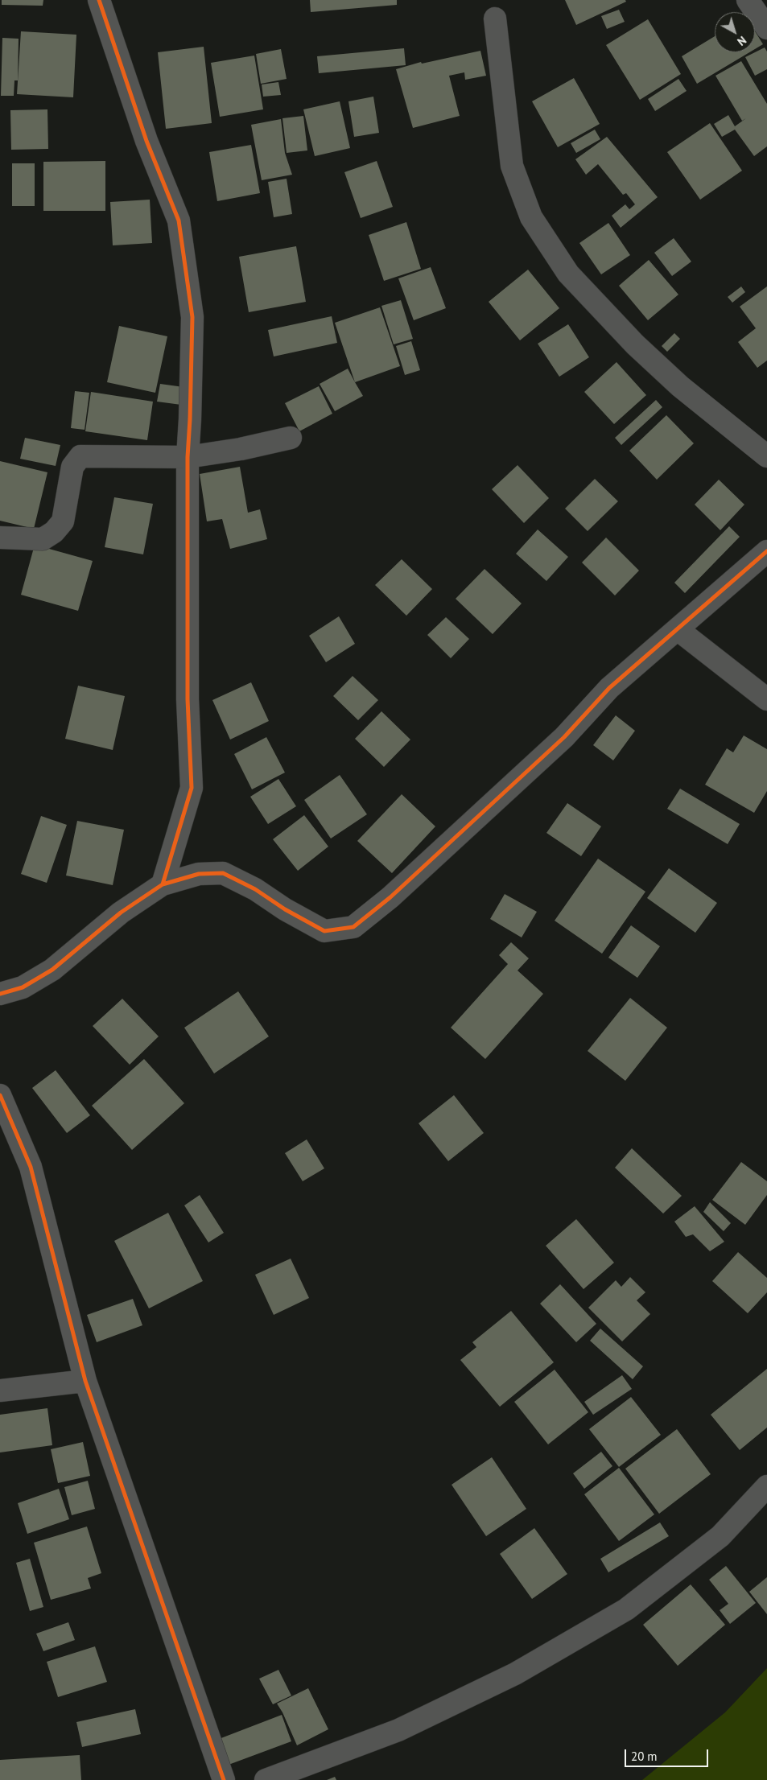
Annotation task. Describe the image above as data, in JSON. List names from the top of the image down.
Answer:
{
  "scale_bar": "20 m",
  "north": "bottom right"
}
